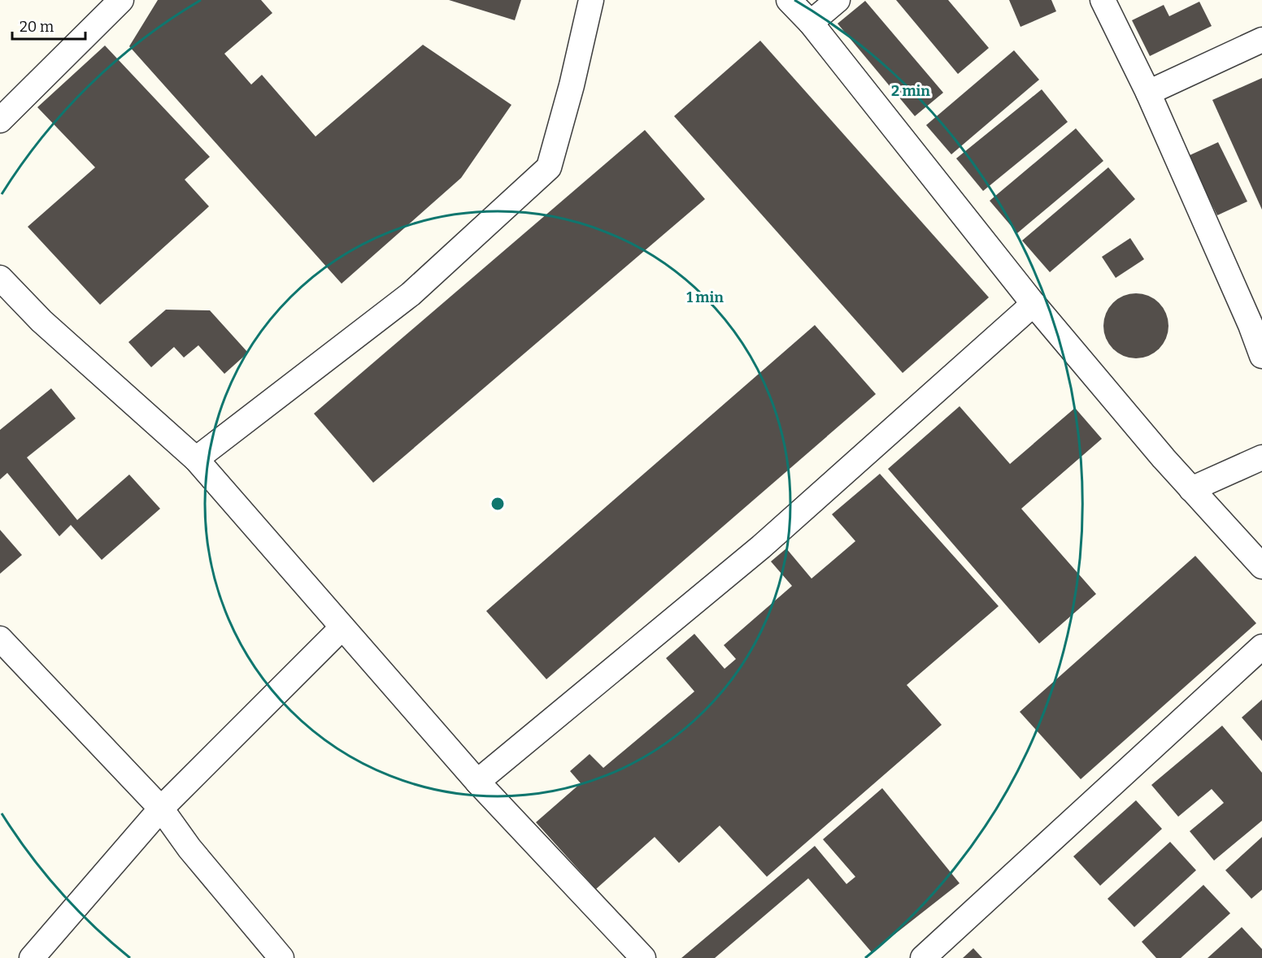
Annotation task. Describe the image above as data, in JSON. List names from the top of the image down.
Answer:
{
  "scale_bar": "20 m",
  "rings": ["2 min", "1 min"]
}
